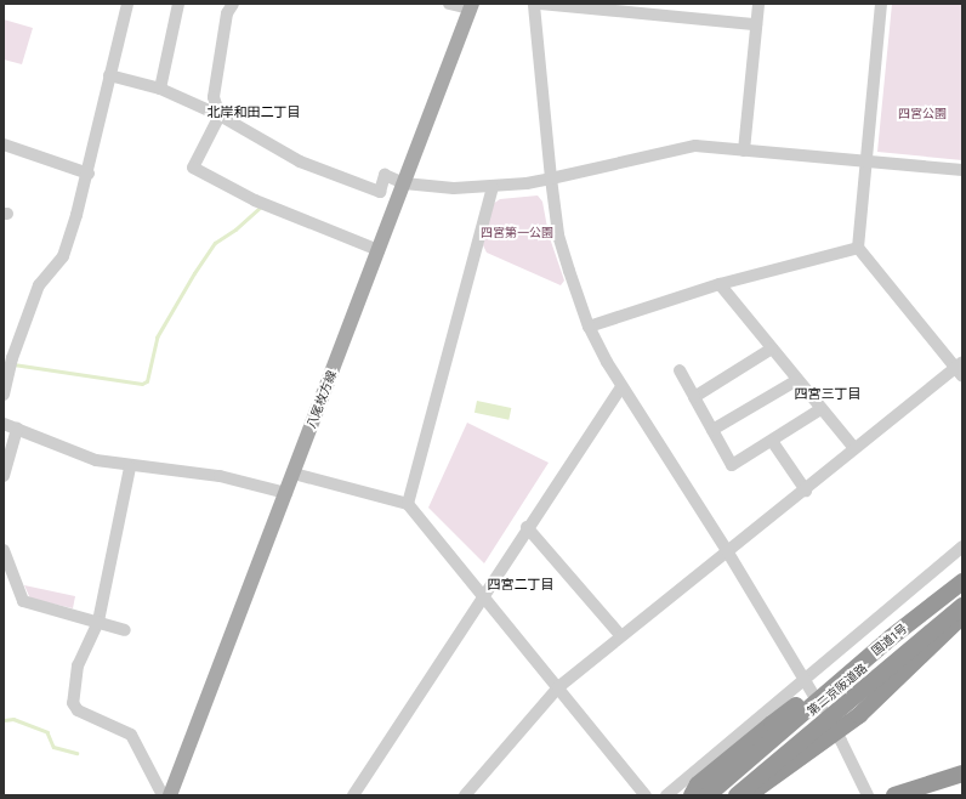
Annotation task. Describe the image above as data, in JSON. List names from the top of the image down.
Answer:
{
  "streets": {
    "highway": ["国道1号", "第二京阪道路"],
    "main road": ["八尾枚方線"]
  },
  "crossings": [
    ["国道1号", "第二京阪道路"]
  ],
  "districts": ["北岸和田二丁目", "四宮三丁目", "四宮二丁目"],
  "parks": ["四宮公園", "四宮第一公園"]
}
